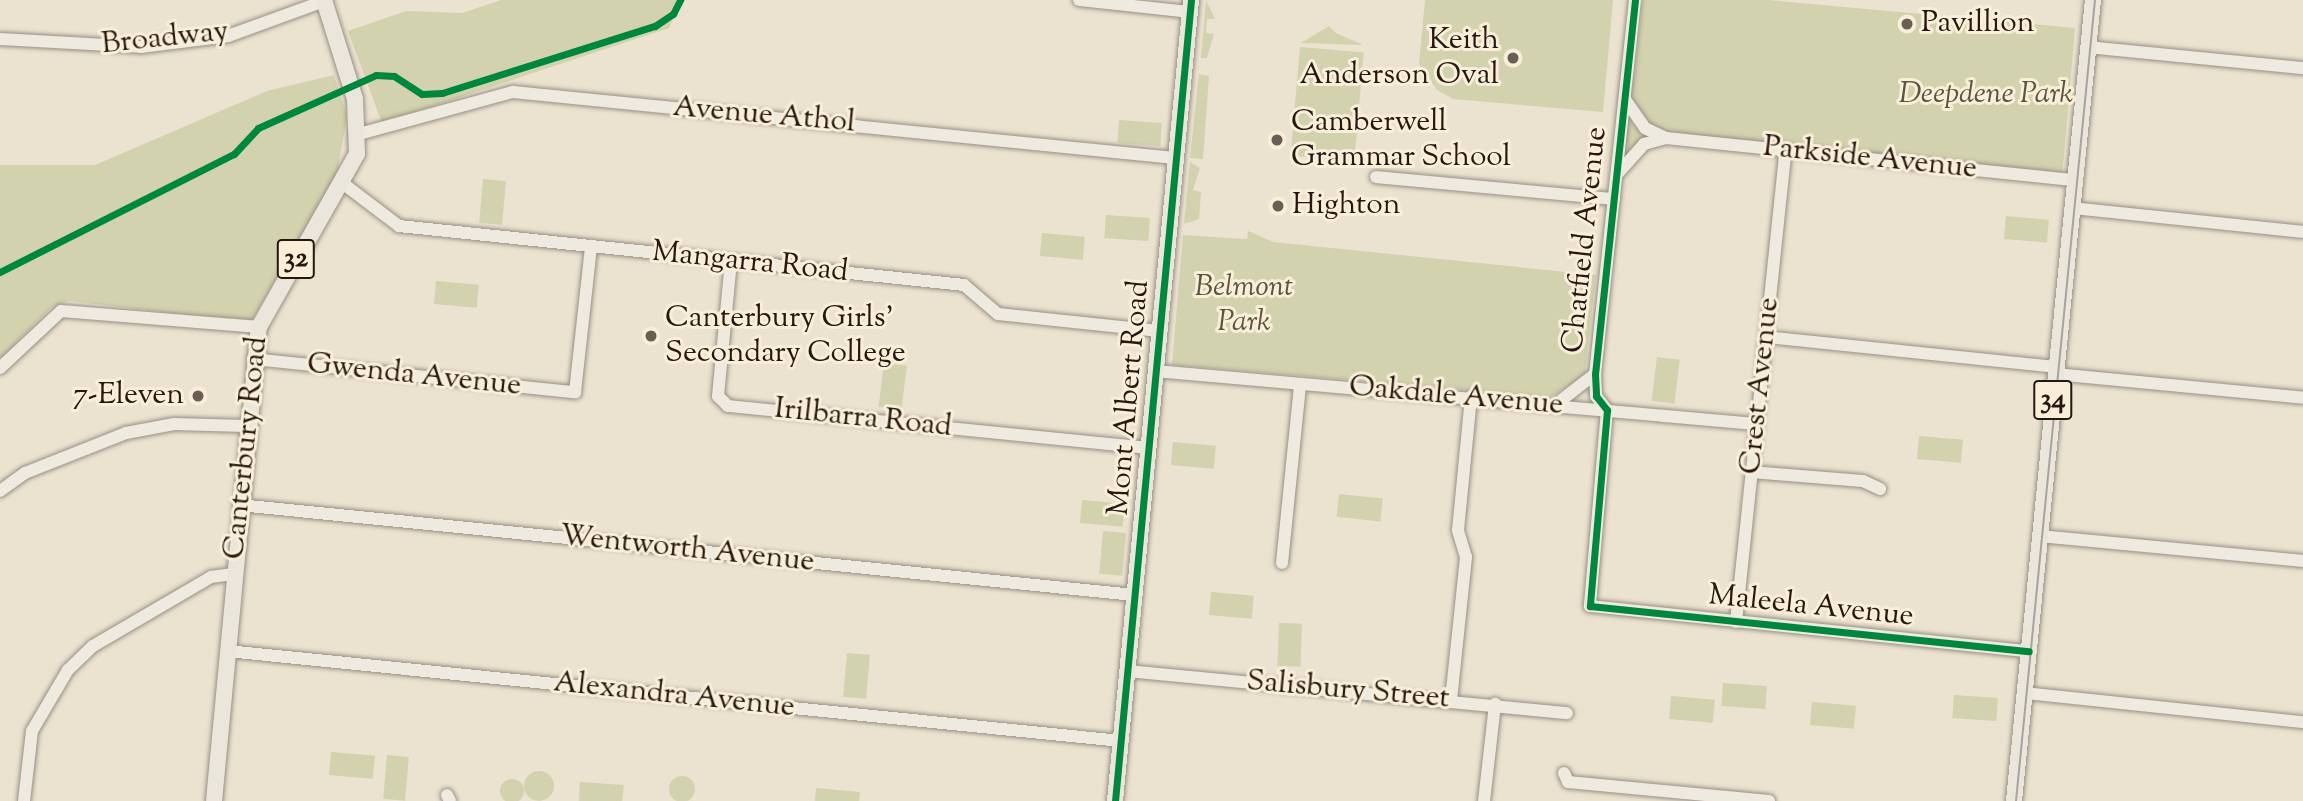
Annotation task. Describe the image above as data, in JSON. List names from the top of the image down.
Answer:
{
  "streets": {
    "main road": [
      "32",
      "Mont Albert Road",
      "34",
      "Canterbury Road"
    ],
    "street": [
      "Broadway",
      "Avenue Athol",
      "Parkside Avenue",
      "Chatfield Avenue",
      "Mangarra Road",
      "Gwenda Avenue",
      "Crest Avenue",
      "Oakdale Avenue",
      "Irilbarra Road",
      "Wentworth Avenue",
      "Maleela Avenue",
      "Salisbury Street",
      "Alexandra Avenue"
    ]
  },
  "crossings": [
    ["Broadway", "Canterbury Road"],
    ["Avenue Athol", "Mont Albert Road"],
    ["Avenue Athol", "Canterbury Road"],
    ["Parkside Avenue", "Chatfield Avenue"],
    ["Parkside Avenue", "Crest Avenue"],
    ["Parkside Avenue", "34"],
    ["Chatfield Avenue", "Oakdale Avenue"],
    ["Chatfield Avenue", "Maleela Avenue"],
    ["Mangarra Road", "Gwenda Avenue"],
    ["Mangarra Road", "Mont Albert Road"],
    ["Mangarra Road", "Irilbarra Road"],
    ["Mangarra Road", "Canterbury Road"],
    ["Gwenda Avenue", "Canterbury Road"],
    ["Crest Avenue", "Oakdale Avenue"],
    ["Crest Avenue", "Maleela Avenue"],
    ["Oakdale Avenue", "Mont Albert Road"],
    ["Mont Albert Road", "Irilbarra Road"],
    ["Mont Albert Road", "Wentworth Avenue"],
    ["Mont Albert Road", "Salisbury Street"],
    ["Mont Albert Road", "Alexandra Avenue"],
    ["34", "Maleela Avenue"],
    ["Canterbury Road", "Wentworth Avenue"],
    ["Canterbury Road", "Alexandra Avenue"]
  ],
  "parks": ["Deepdene Park", "Belmont Park"],
  "places": [
    "Pavillion",
    "Keith Anderson Oval",
    "Camberwell Grammar School",
    "Highton",
    "Canterbury Girls' Secondary College",
    "7-Eleven"
  ]
}
